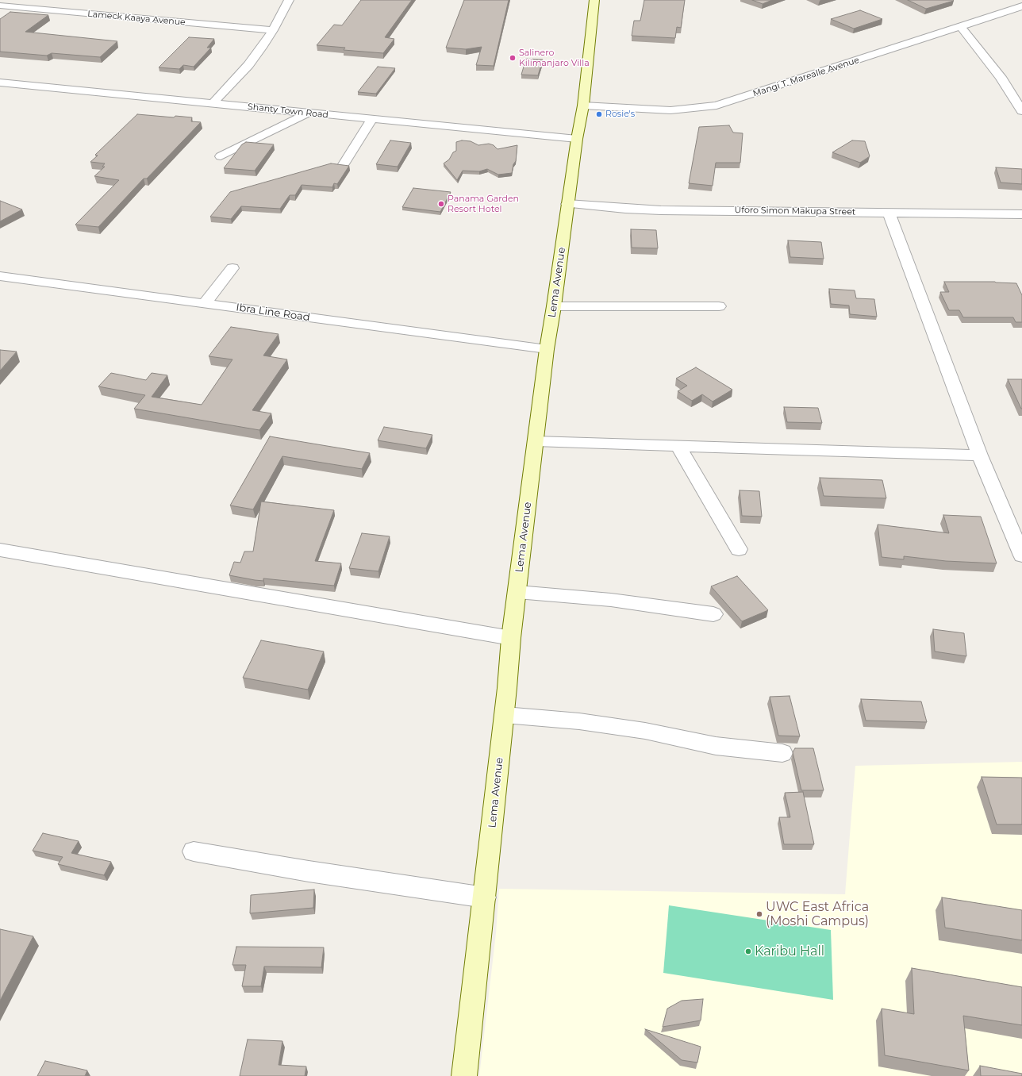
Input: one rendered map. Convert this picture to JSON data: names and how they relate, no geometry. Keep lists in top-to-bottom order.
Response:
{
  "streets": {
    "main road": ["Lema Avenue"],
    "street": [
      "Lameck Kaaya Avenue",
      "Mangi T. Marealle Avenue",
      "Shanty Town Road",
      "Uforo Simon Makupa Street",
      "Ibra Line Road"
    ]
  },
  "crossings": [
    ["Mangi T. Marealle Avenue", "Lema Avenue"],
    ["Shanty Town Road", "Lema Avenue"],
    ["Uforo Simon Makupa Street", "Lema Avenue"],
    ["Lema Avenue", "Ibra Line Road"]
  ],
  "places": [
    "Salinero Kilimanjaro Villa",
    "Rosie's",
    "Panama Garden Resort Hotel",
    "UWC East Africa (Moshi Campus)",
    "Karibu Hall"
  ]
}
